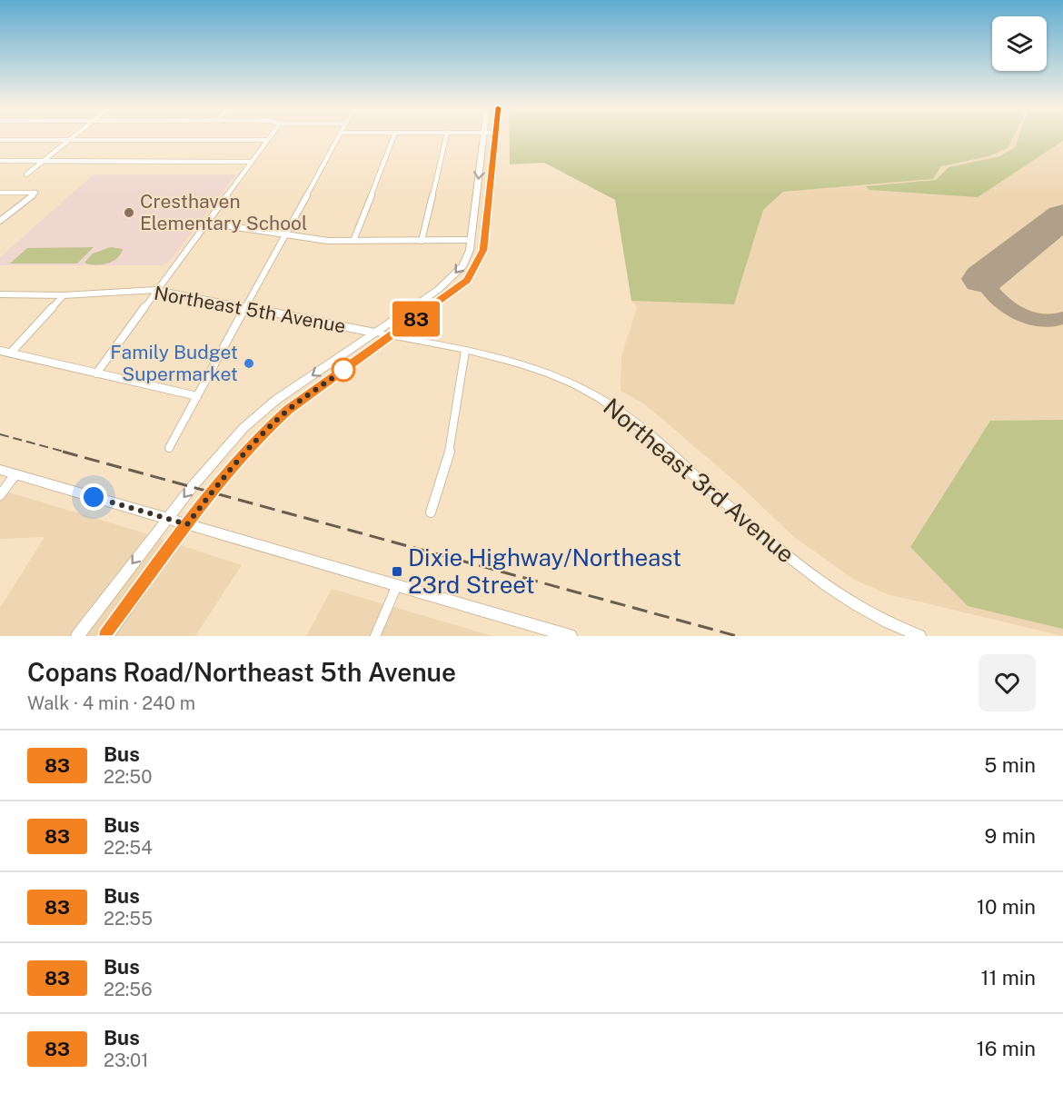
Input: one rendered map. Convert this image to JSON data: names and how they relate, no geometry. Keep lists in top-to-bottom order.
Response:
{
  "streets": {
    "street": ["Northeast 5th Avenue", "Northeast 3rd Avenue"]
  },
  "crossings": [
    ["Northeast 5th Avenue", "Northeast 3rd Avenue"]
  ],
  "places": {
    "other": ["Cresthaven Elementary School", "Family Budget Supermarket"],
    "transit": ["Dixie Highway/Northeast 23rd Street"]
  },
  "lines": ["bus line 83"],
  "page": {
    "on_map": "83",
    "heading": ["Copans Road/Northeast 5th Avenue", "Walk · 4 min · 240 m"],
    "list": [
      {
        "mark": "83",
        "name": "Bus",
        "note": "22:50",
        "value": "5 min"
      },
      {
        "mark": "83",
        "name": "Bus",
        "note": "22:54",
        "value": "9 min"
      },
      {
        "mark": "83",
        "name": "Bus",
        "note": "22:55",
        "value": "10 min"
      },
      {
        "mark": "83",
        "name": "Bus",
        "note": "22:56",
        "value": "11 min"
      },
      {
        "mark": "83",
        "name": "Bus",
        "note": "23:01",
        "value": "16 min"
      }
    ]
  }
}
